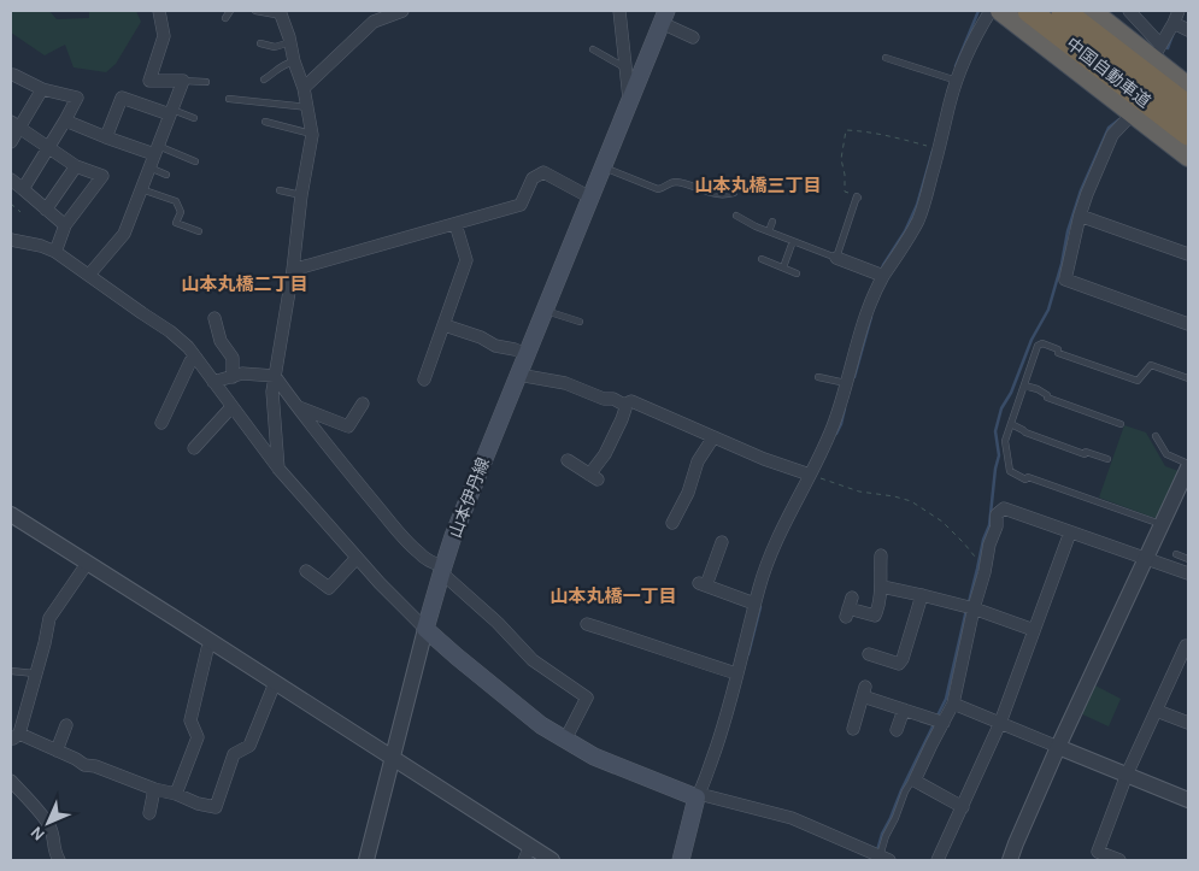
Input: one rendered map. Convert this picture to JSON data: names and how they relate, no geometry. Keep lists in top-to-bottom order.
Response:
{
  "streets": {
    "highway": ["中国自動車道"],
    "main road": ["山本伊丹線"]
  },
  "districts": ["山本丸橋三丁目", "山本丸橋二丁目", "山本丸橋一丁目"],
  "north": "bottom left"
}
